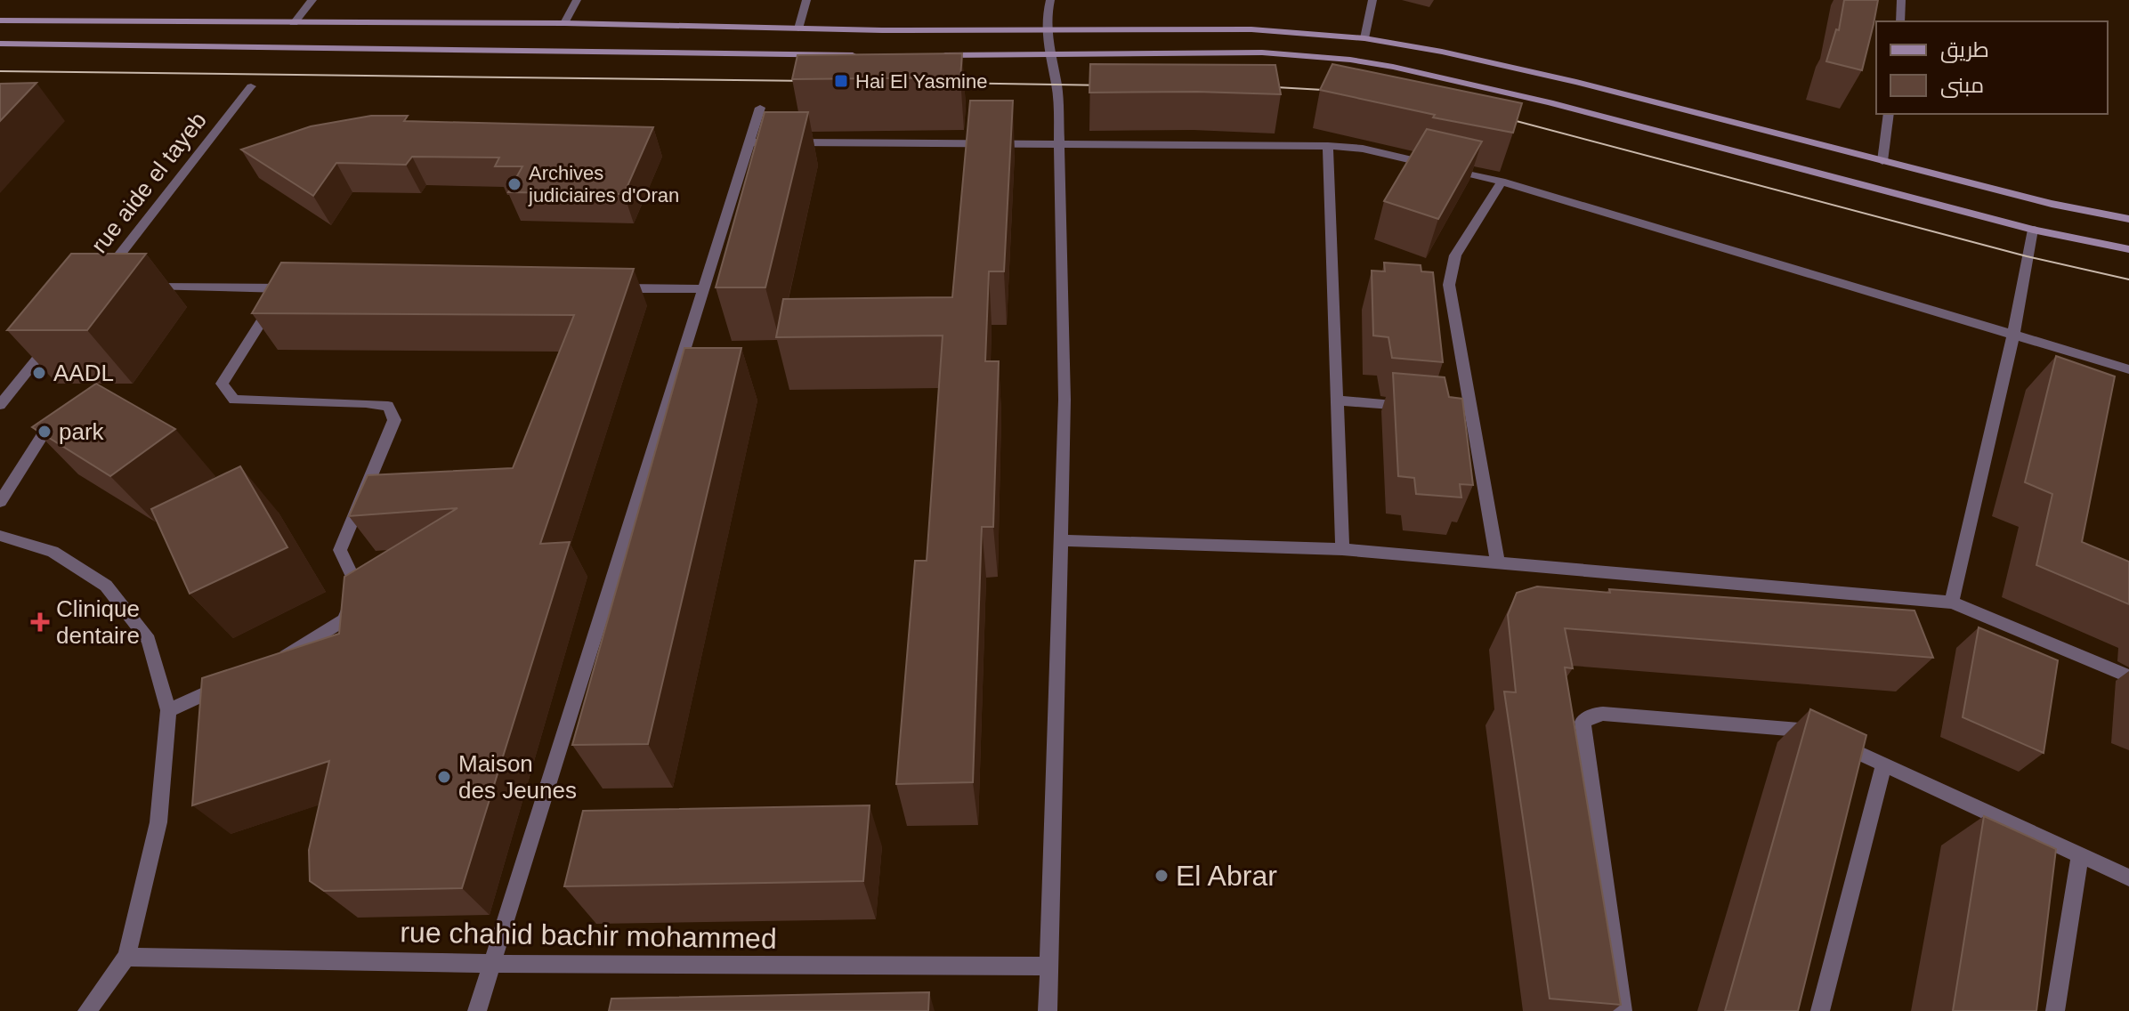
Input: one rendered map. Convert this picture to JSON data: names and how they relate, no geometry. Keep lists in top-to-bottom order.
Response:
{
  "streets": {
    "street": ["rue aide el tayeb", "rue chahid bachir mohammed"]
  },
  "places": {
    "transit": ["Hai El Yasmine"],
    "other": [
      "Archives judiciaires d'Oran",
      "AADL",
      "park",
      "Maison des Jeunes",
      "El Abrar"
    ],
    "health": ["Clinique dentaire"]
  },
  "legend": ["طريق", "مبنى"]
}
